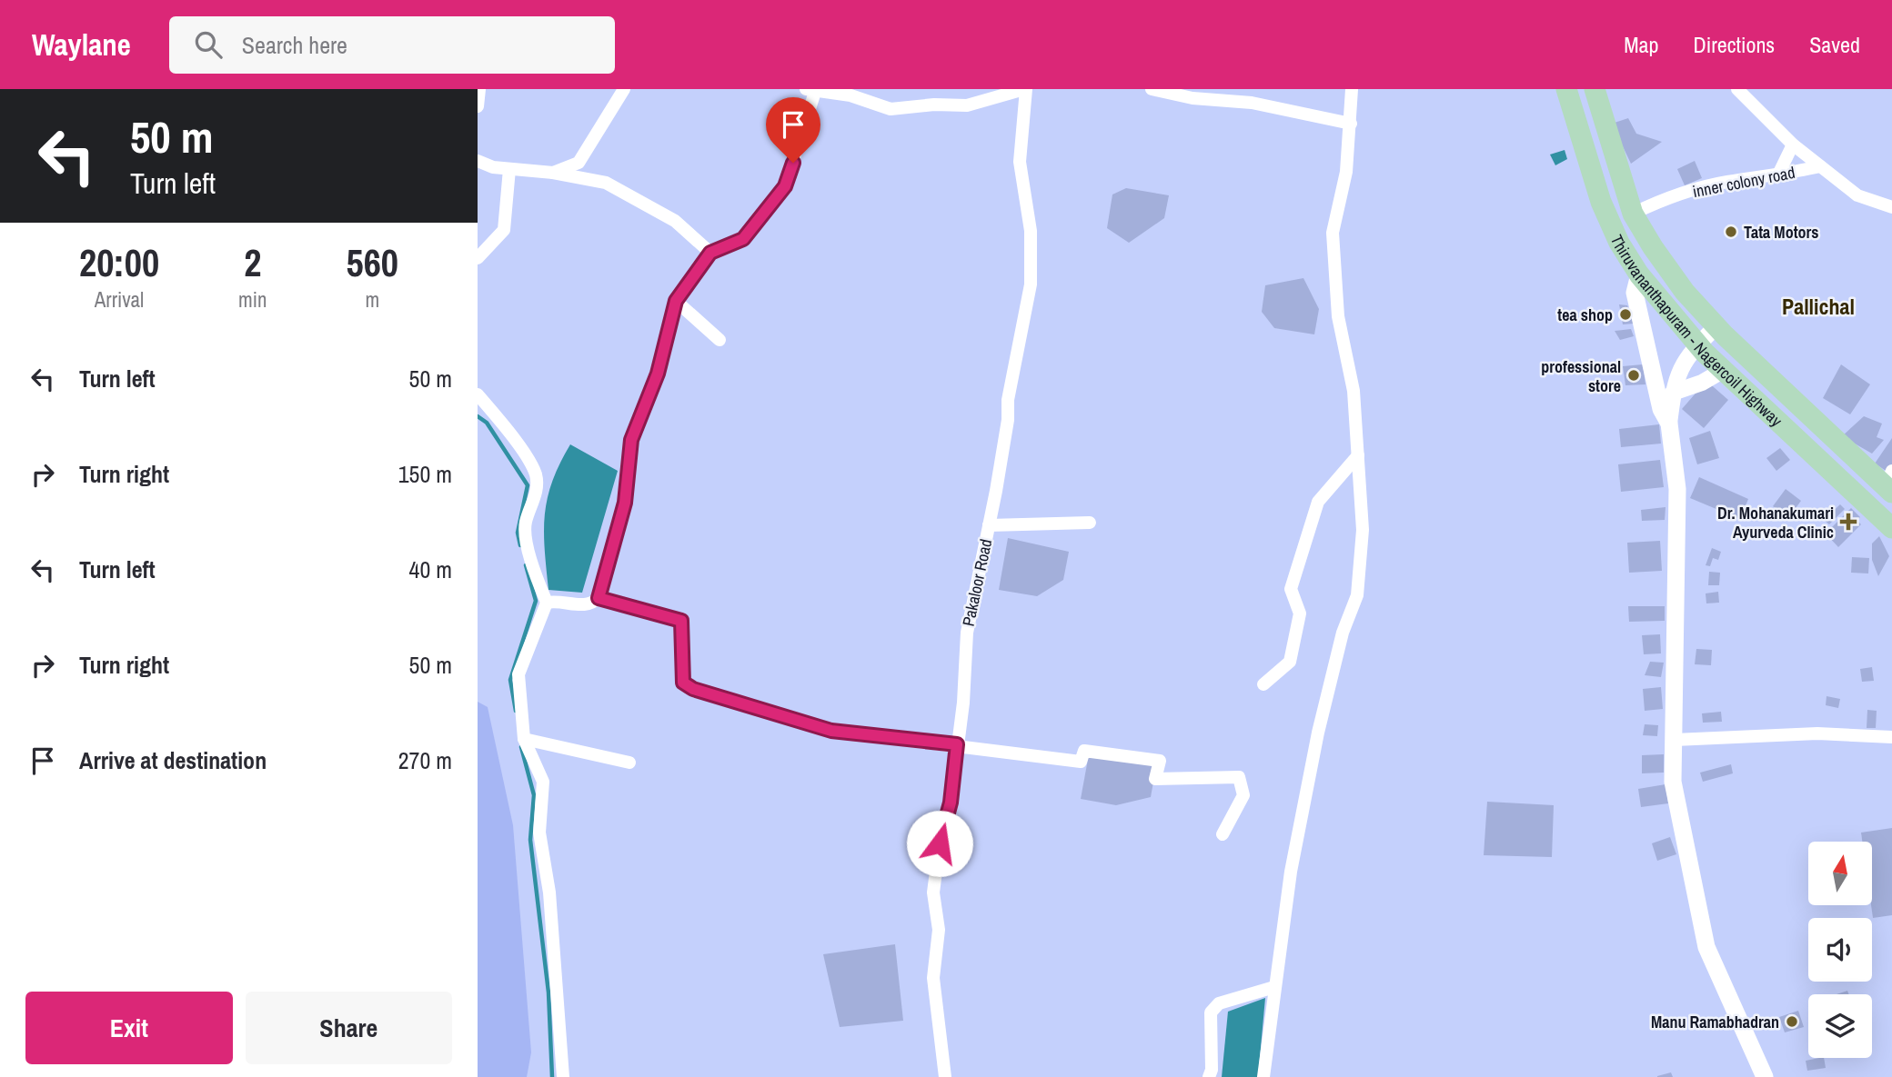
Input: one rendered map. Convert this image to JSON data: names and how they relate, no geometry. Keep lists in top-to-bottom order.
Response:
{
  "streets": {
    "main road": ["Thiruvananthapuram - Nagercoil Highway"],
    "street": ["inner colony road", "Pakaloor Road"]
  },
  "crossings": [
    ["inner colony road", "Thiruvananthapuram - Nagercoil Highway"]
  ],
  "districts": ["Pallichal"],
  "places": {
    "other": [
      "Tata Motors",
      "tea shop",
      "professional store",
      "Manu Ramabhadran"
    ],
    "health": ["Dr. Mohanakumari Ayurveda Clinic"]
  },
  "north": "top",
  "page": {
    "header": "Waylane",
    "search": "Search here",
    "nav": ["Map", "Directions", "Saved"],
    "turn": ["50 m", "Turn left"],
    "eta": [
      "20:00",
      "Arrival",
      "2",
      "min",
      "560",
      "m"
    ],
    "list": [
      {
        "name": "Turn left",
        "value": "50 m"
      },
      {
        "name": "Turn right",
        "value": "150 m"
      },
      {
        "name": "Turn left",
        "value": "40 m"
      },
      {
        "name": "Turn right",
        "value": "50 m"
      },
      {
        "name": "Arrive at destination",
        "value": "270 m"
      }
    ],
    "buttons": ["Exit", "Share"]
  }
}
